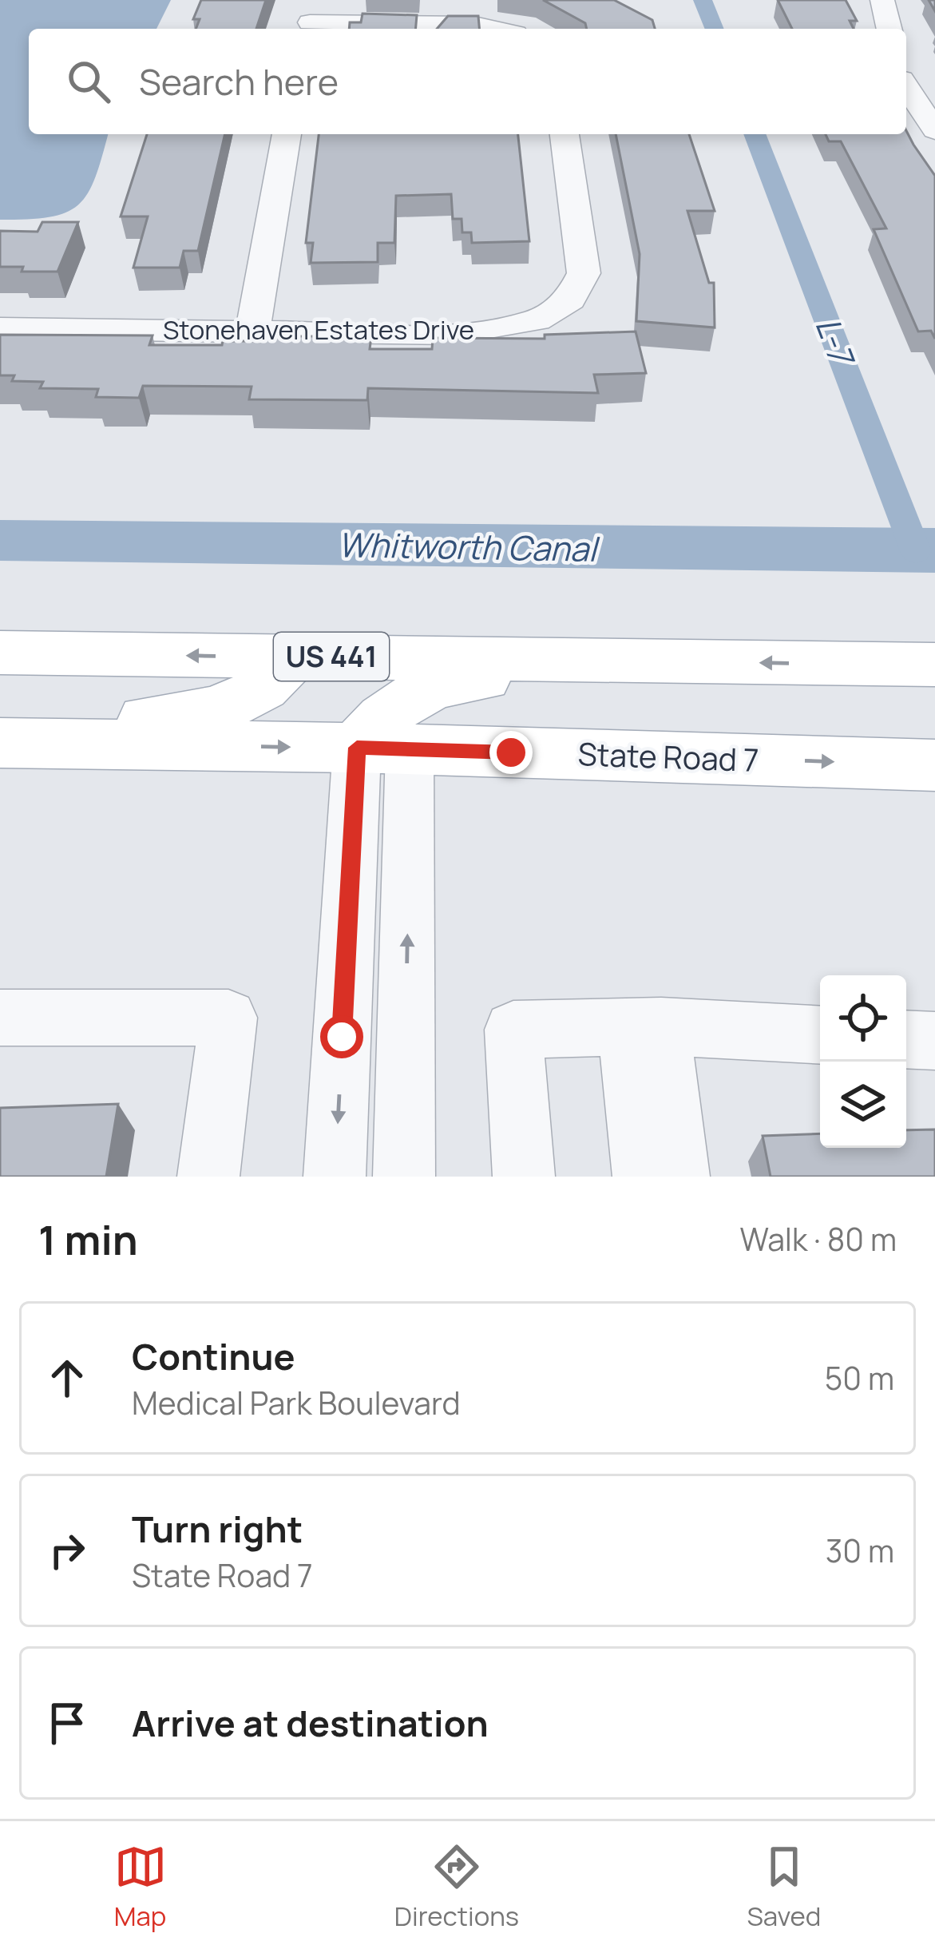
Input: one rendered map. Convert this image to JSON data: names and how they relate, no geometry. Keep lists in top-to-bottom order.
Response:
{
  "streets": {
    "main road": ["US 441", "State Road 7"],
    "street": ["Stonehaven Estates Drive"]
  },
  "water": ["L-7", "Whitworth Canal"],
  "page": {
    "search": "Search here",
    "heading": ["1 min", "Walk · 80 m"],
    "list": [
      ["Continue", "Medical Park Boulevard", "50 m"],
      ["Turn right", "State Road 7", "30 m"],
      "Arrive at destination"
    ],
    "nav": ["Map", "Directions", "Saved"]
  }
}
